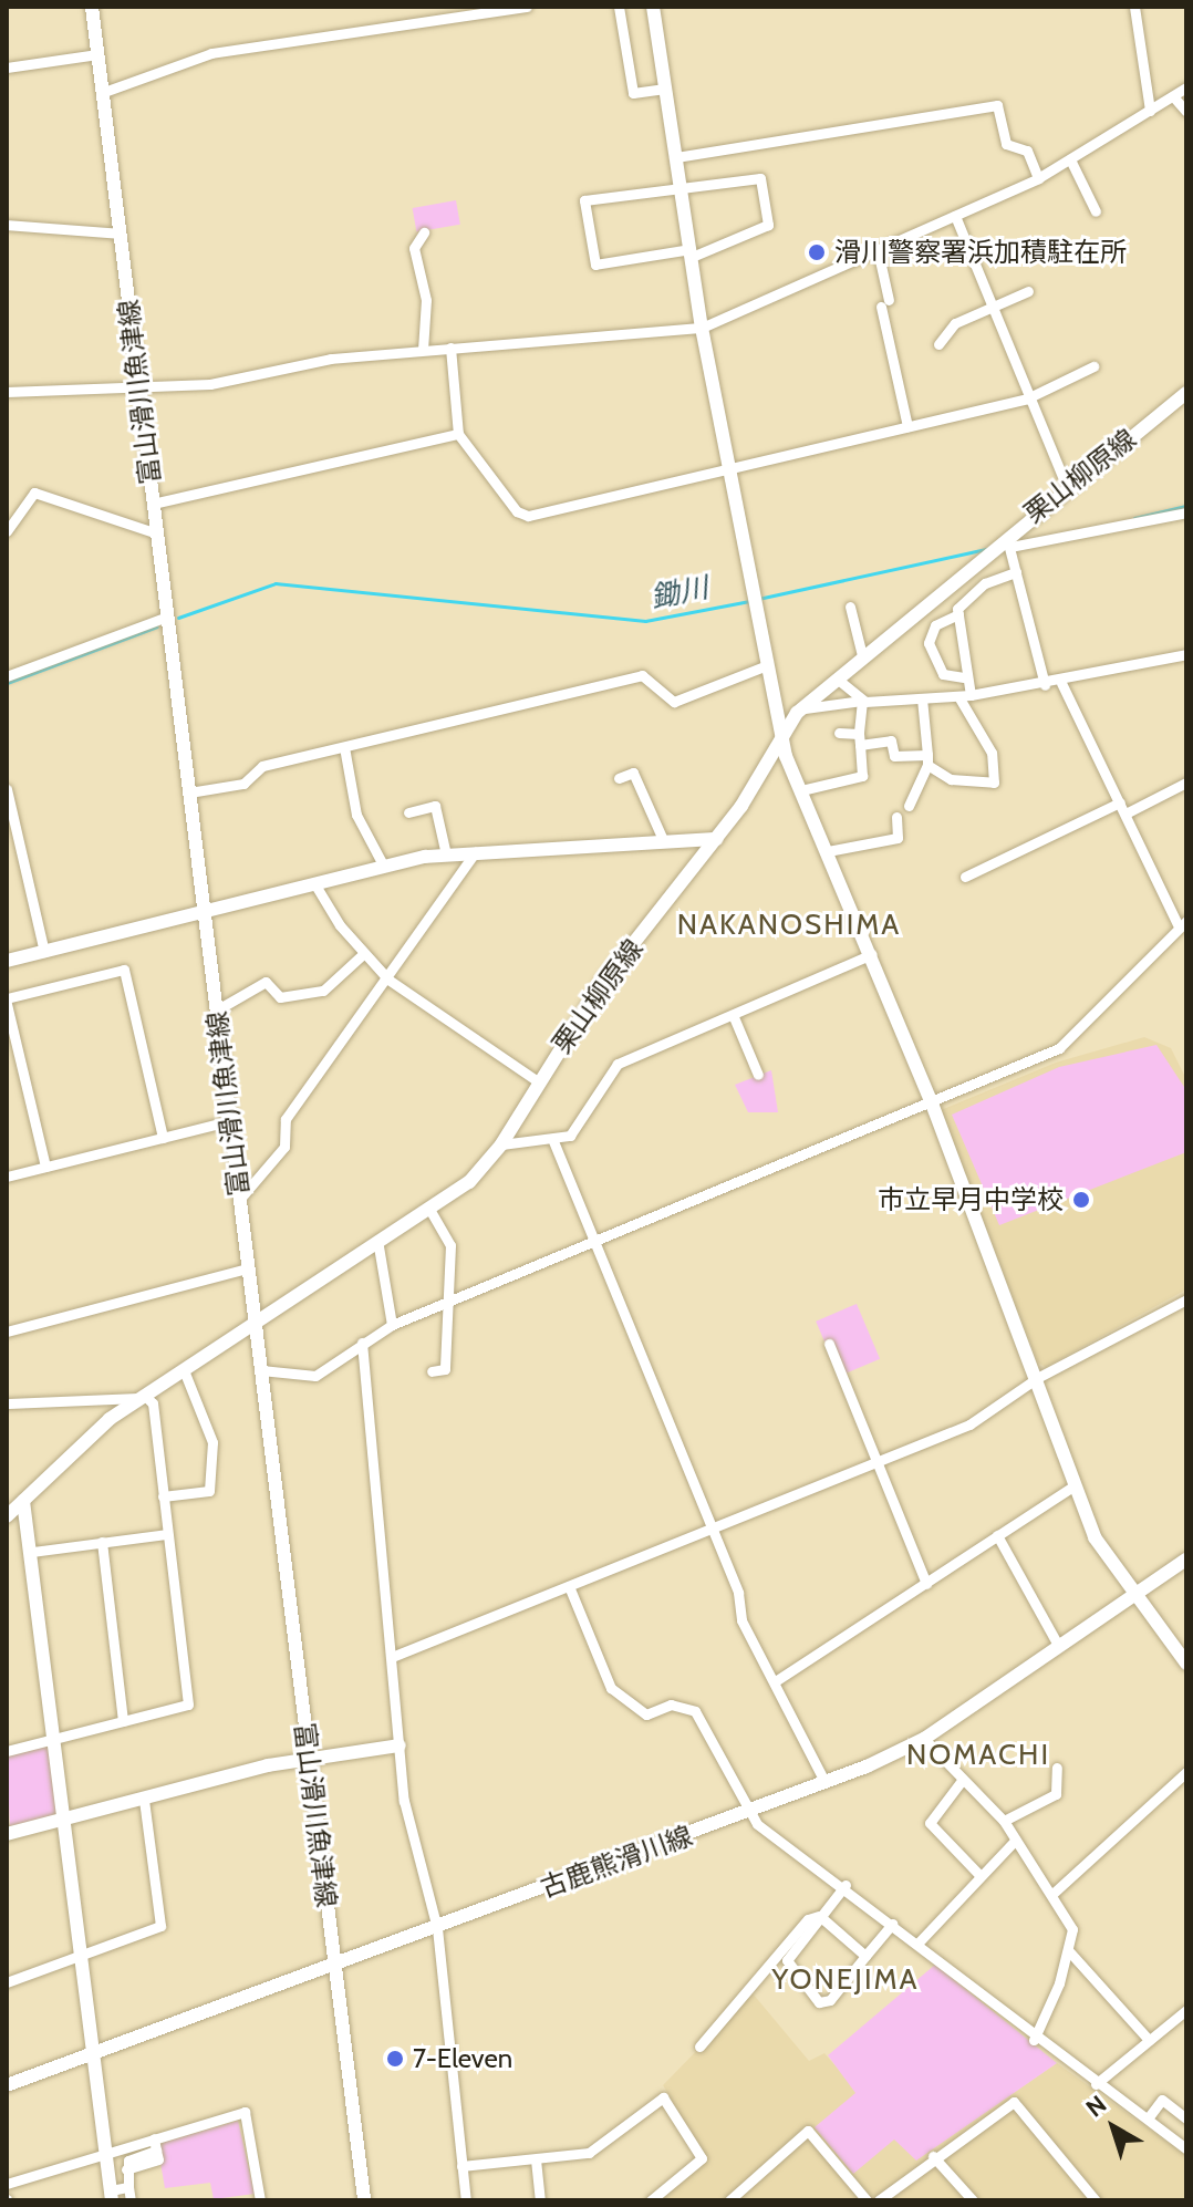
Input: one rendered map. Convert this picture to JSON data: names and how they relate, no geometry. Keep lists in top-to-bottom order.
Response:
{
  "streets": {
    "main road": ["富山滑川魚津線", "栗山柳原線", "古鹿熊滑川線"]
  },
  "crossings": [
    ["富山滑川魚津線", "栗山柳原線"],
    ["富山滑川魚津線", "古鹿熊滑川線"]
  ],
  "districts": ["NAKANOSHIMA", "NOMACHI", "YONEJIMA"],
  "water": ["鋤川"],
  "places": ["滑川警察署浜加積駐在所", "市立早月中学校", "7-Eleven"],
  "north": "top left"
}
